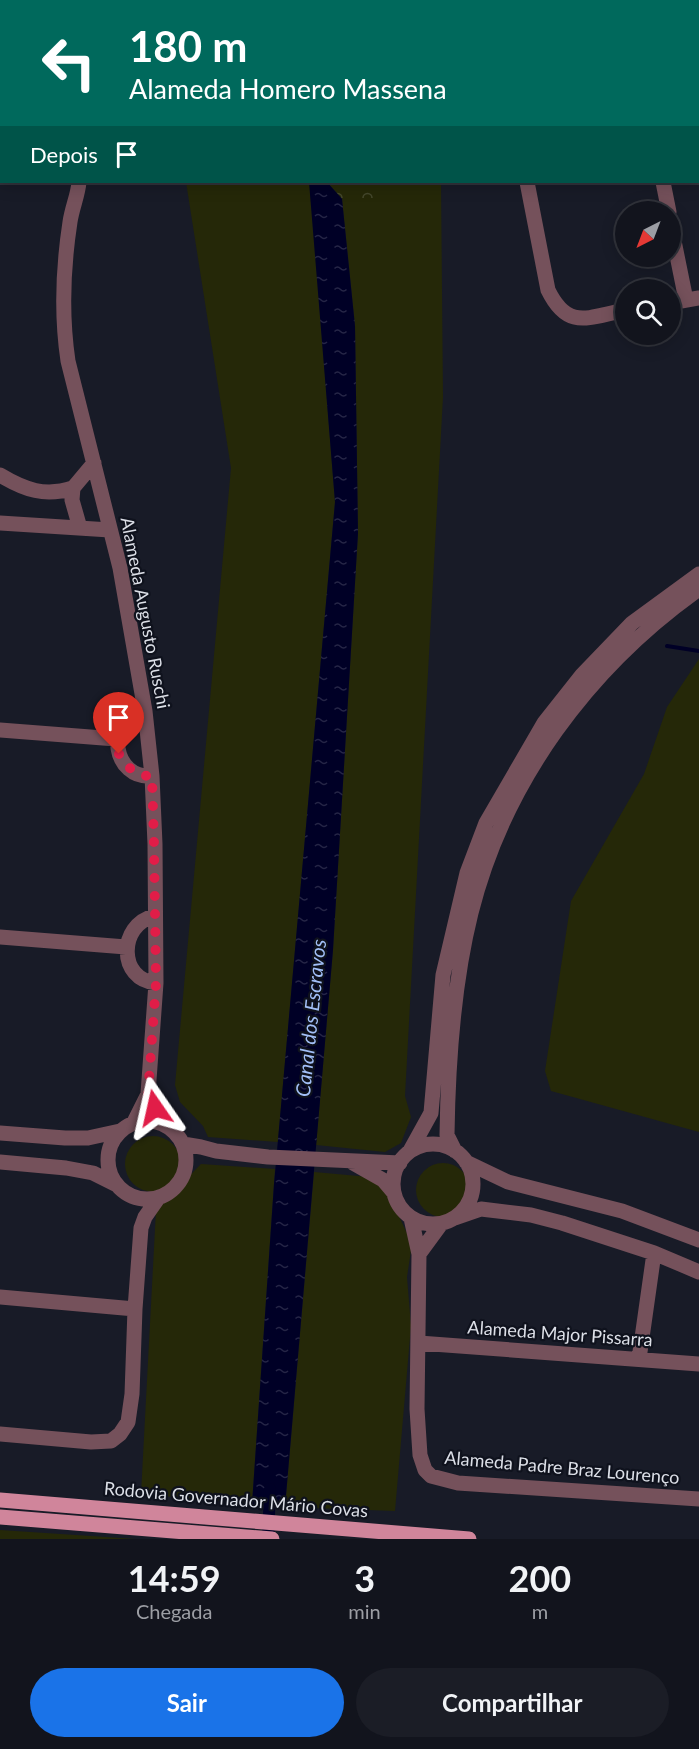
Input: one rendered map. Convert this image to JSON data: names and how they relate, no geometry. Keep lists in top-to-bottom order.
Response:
{
  "streets": {
    "main road": ["Rodovia Governador Mário Covas"],
    "street": ["Alameda Augusto Ruschi", "Alameda Major Pissarra", "Alameda Padre Braz Lourenço"]
  },
  "crossings": [
    ["Alameda Major Pissarra", "Alameda Padre Braz Lourenço"]
  ],
  "water": ["Canal dos Escravos"],
  "north": "bottom left",
  "page": {
    "turn": ["180 m", "Alameda Homero Massena"],
    "then": "Depois",
    "eta": [
      "14:59",
      "Chegada",
      "3",
      "min",
      "200",
      "m"
    ],
    "buttons": ["Sair", "Compartilhar"]
  }
}
